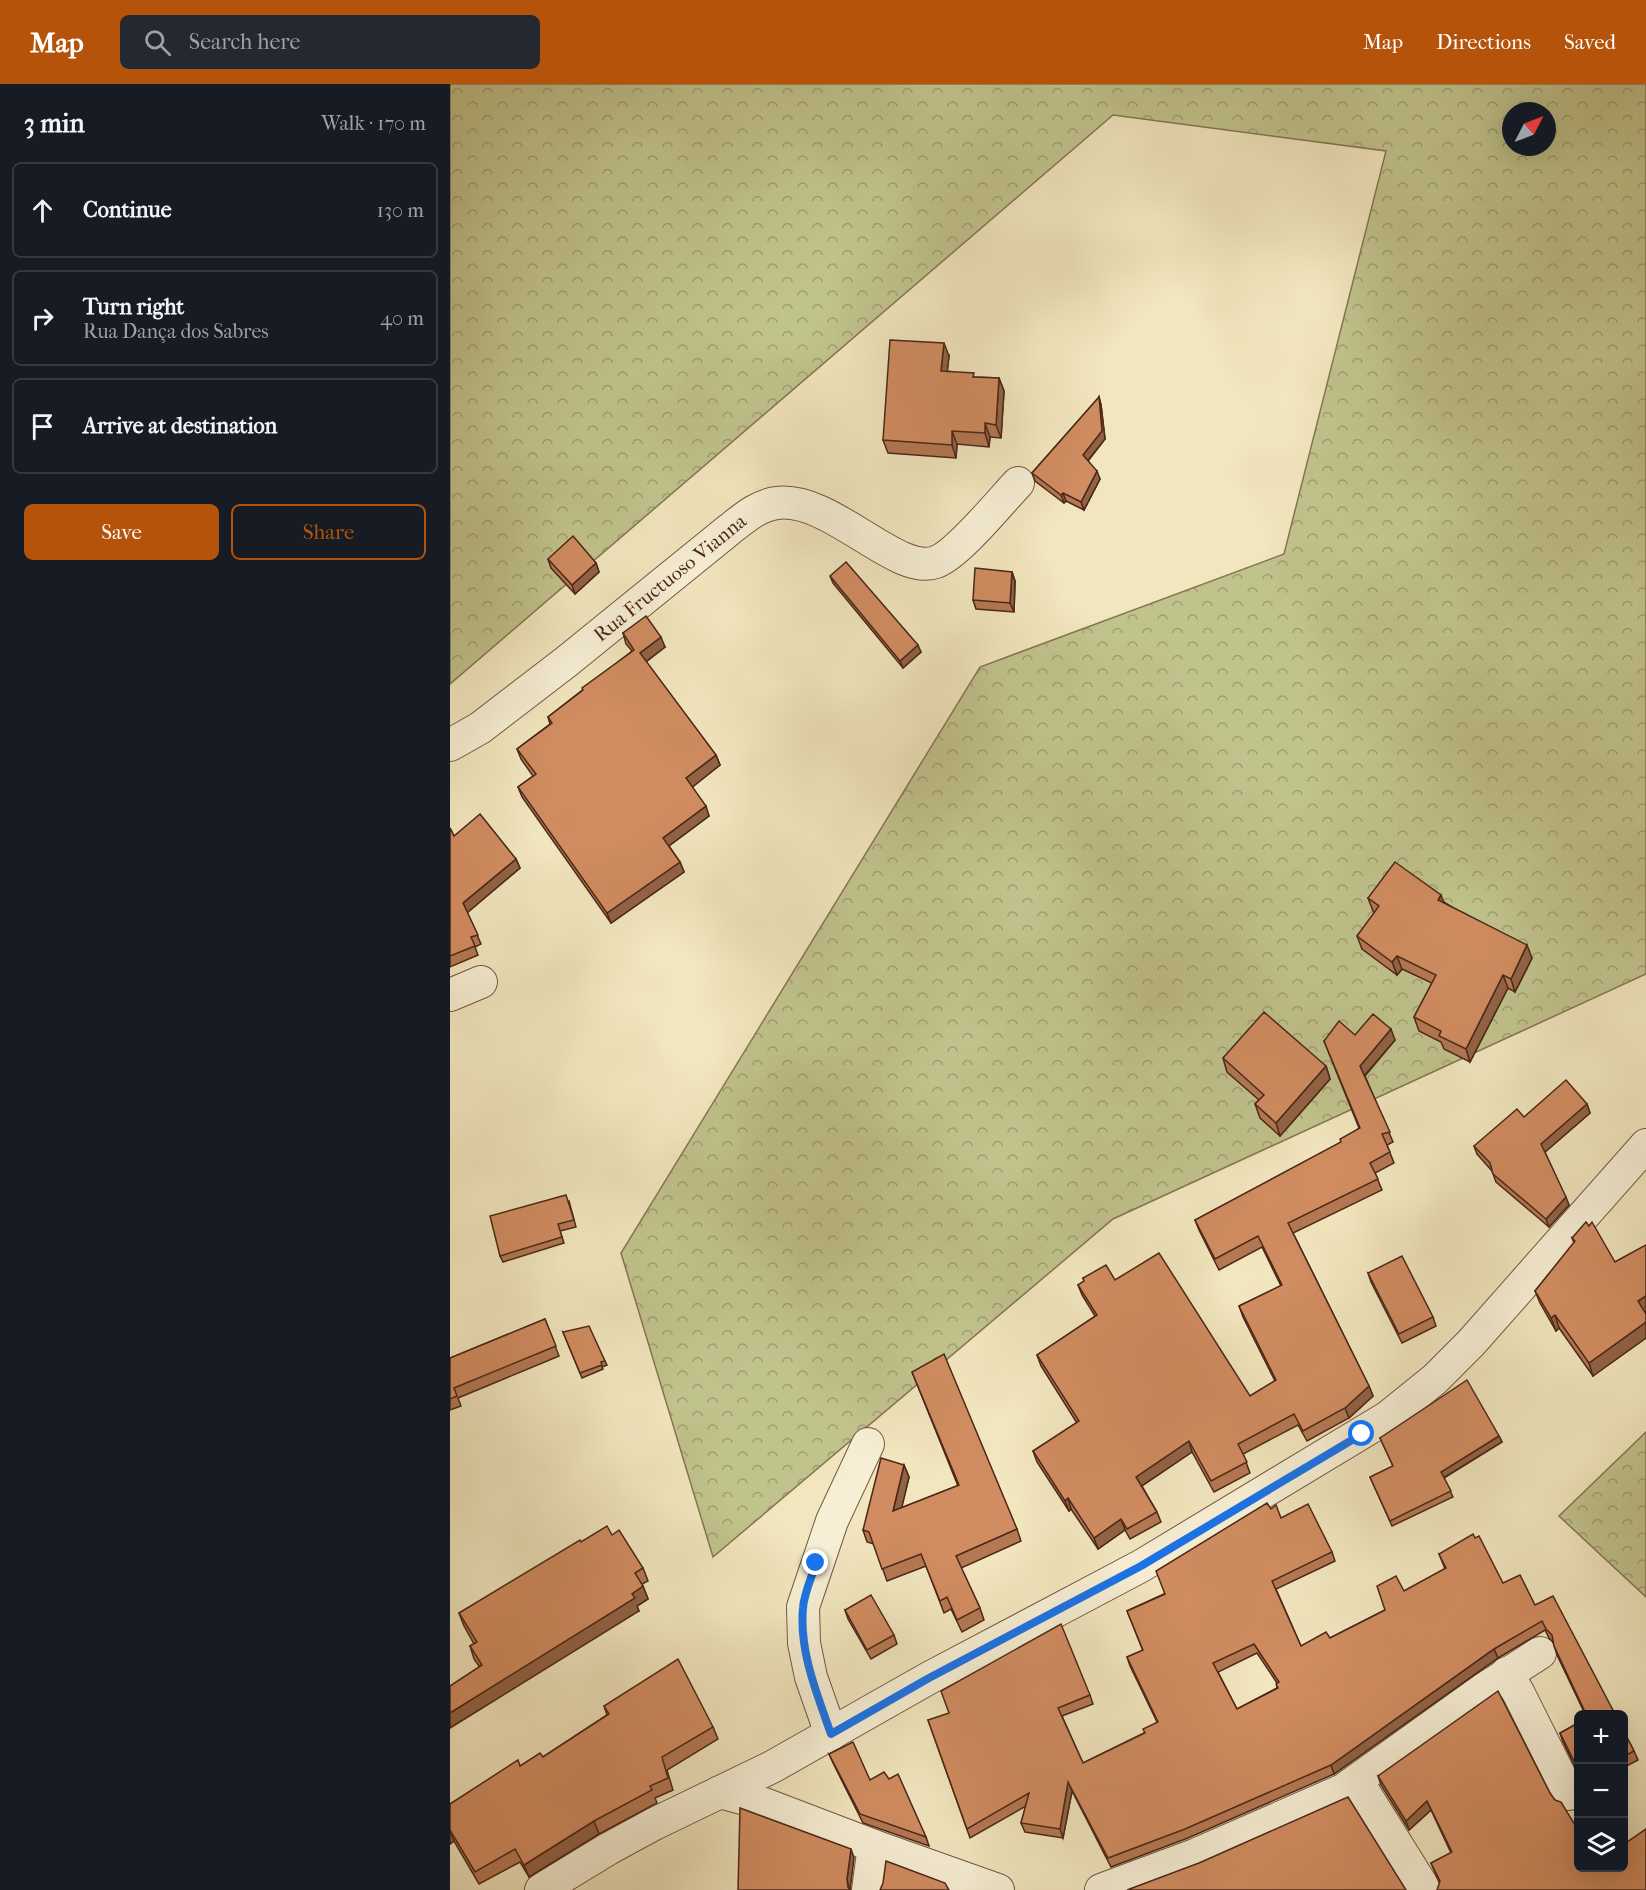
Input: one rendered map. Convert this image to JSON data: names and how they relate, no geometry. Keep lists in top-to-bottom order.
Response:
{
  "streets": {
    "street": ["Rua Fructuoso Vianna"]
  },
  "north": "top right",
  "page": {
    "header": "Map",
    "search": "Search here",
    "nav": ["Map", "Directions", "Saved"],
    "heading": ["3 min", "Walk · 170 m"],
    "list": [
      ["Continue", "130 m"],
      ["Turn right", "Rua Dança dos Sabres", "40 m"],
      "Arrive at destination"
    ],
    "buttons": ["Save", "Share"],
    "map_buttons": ["+", "−"]
  }
}
